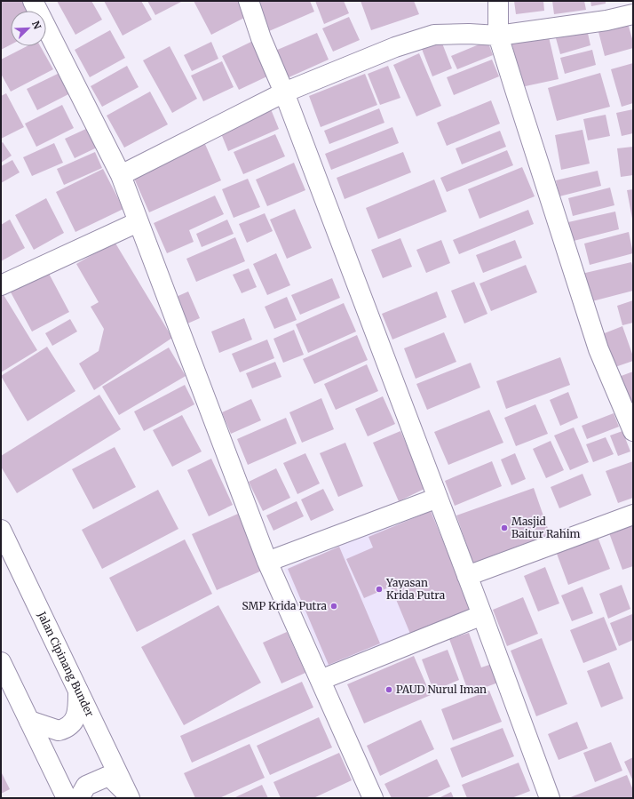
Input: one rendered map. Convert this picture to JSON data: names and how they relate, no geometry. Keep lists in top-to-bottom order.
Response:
{
  "streets": {
    "street": ["Jalan Cipinang Bunder"]
  },
  "places": [
    "Masjid Baitur Rahim",
    "Yayasan Krida Putra",
    "SMP Krida Putra",
    "PAUD Nurul Iman"
  ],
  "north": "top right"
}
